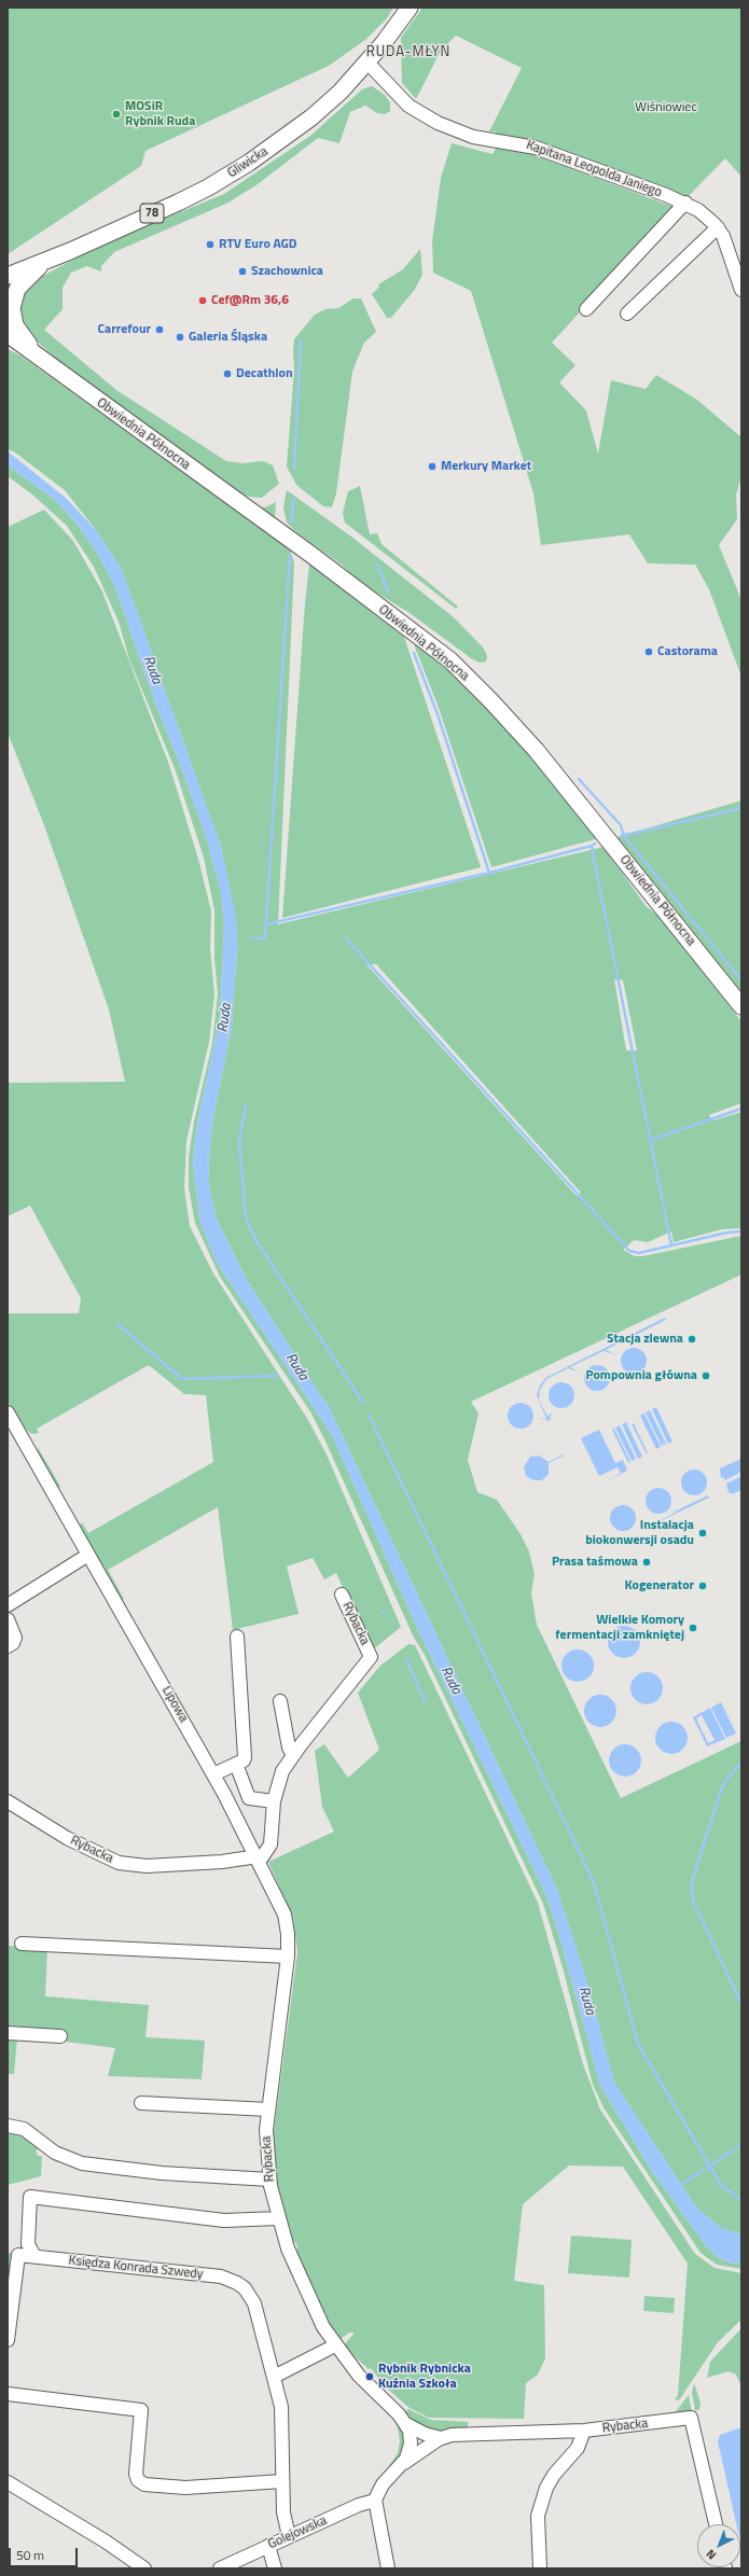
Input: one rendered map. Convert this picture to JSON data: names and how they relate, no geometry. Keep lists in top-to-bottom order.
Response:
{
  "streets": {
    "main road": ["Gliwicka", "78", "Obwiednia Północna"],
    "street": [
      "Kapitana Leopolda Janiego",
      "Rybacka",
      "Lipowa",
      "Księdza Konrada Szwedy",
      "Golejowska"
    ]
  },
  "crossings": [
    ["Gliwicka", "Kapitana Leopolda Janiego"],
    ["Rybacka", "Lipowa"],
    ["Księdza Konrada Szwedy", "Golejowska"]
  ],
  "districts": ["RUDA-MŁYN"],
  "water": ["Ruda"],
  "parks": ["Wiśniowiec"],
  "places": [
    "MOSiR Rybnik Ruda",
    "RTV Euro AGD",
    "Szachownica",
    "Cef@Rm 36,6",
    "Carrefour",
    "Galeria Śląska",
    "Decathlon",
    "Merkury Market",
    "Castorama",
    "Stacja zlewna",
    "Pompownia główna",
    "Instalacja biokonwersji osadu",
    "Prasa taśmowa",
    "Kogenerator",
    "Wielkie Komory fermentacji zamkniętej",
    "Rybnik Rybnicka Kuźnia Szkoła"
  ],
  "scale_bar": "50 m",
  "north": "bottom left"
}
